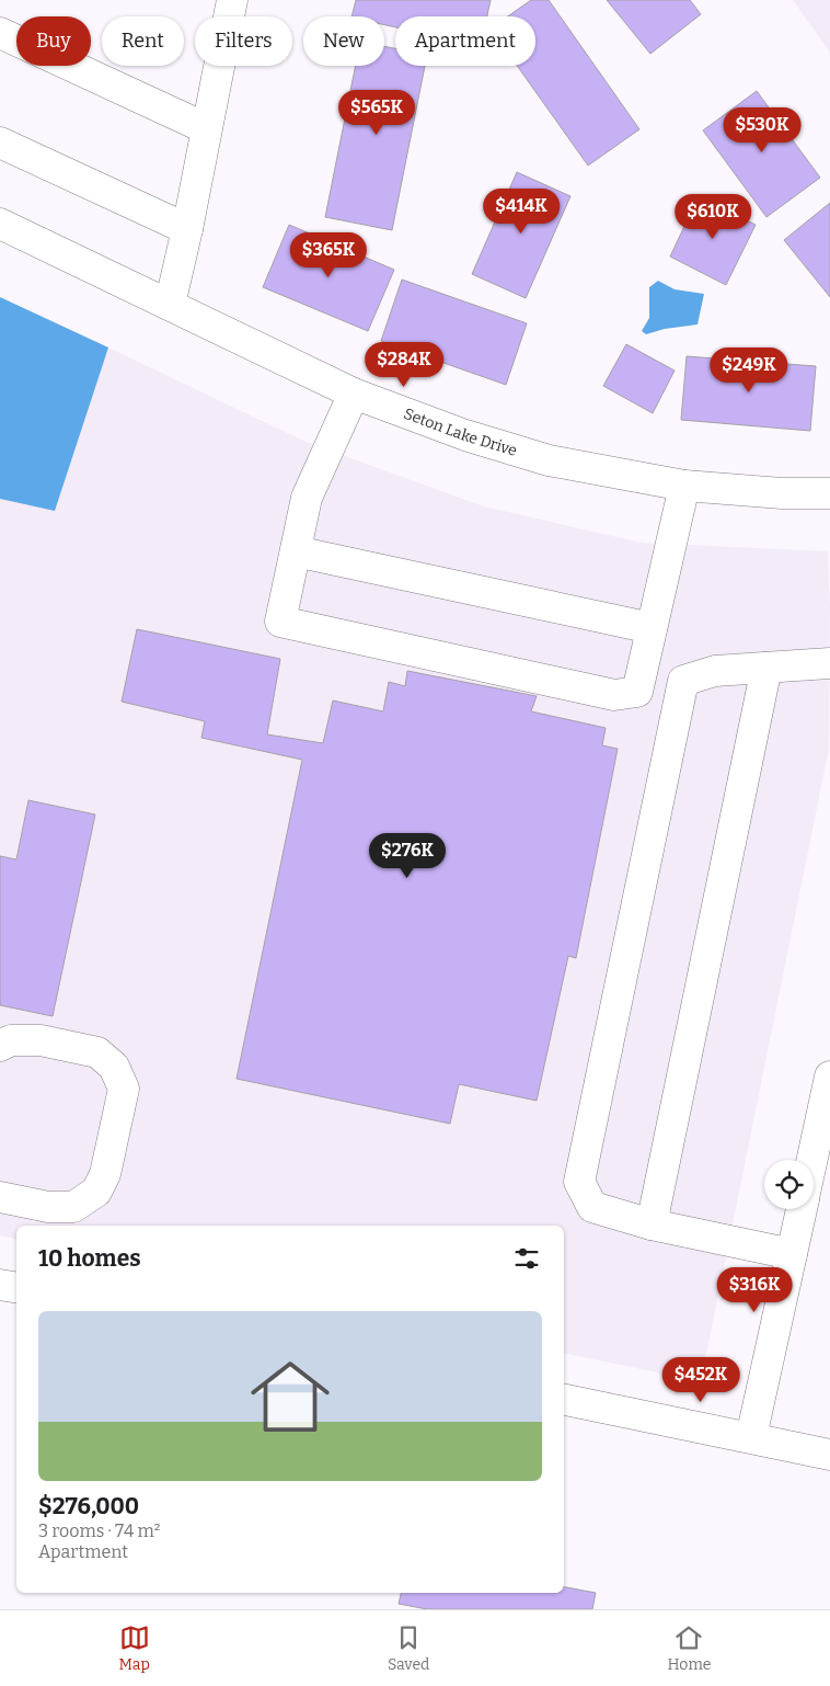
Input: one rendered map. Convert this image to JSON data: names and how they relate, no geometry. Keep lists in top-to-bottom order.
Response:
{
  "streets": {
    "street": ["Seton Lake Drive"]
  },
  "page": {
    "chip": [
      "Buy",
      "Rent",
      "Filters",
      "New",
      "Apartment"
    ],
    "price": [
      "$565K",
      "$530K",
      "$414K",
      "$610K",
      "$365K",
      "$284K",
      "$249K",
      "$276K",
      "$316K",
      "$452K"
    ],
    "heading": "10 homes",
    "list": [
      {
        "name": "$276,000",
        "note": "3 rooms · 74 m² · Apartment"
      }
    ],
    "tabs": ["Map", "Saved", "Home"]
  }
}
